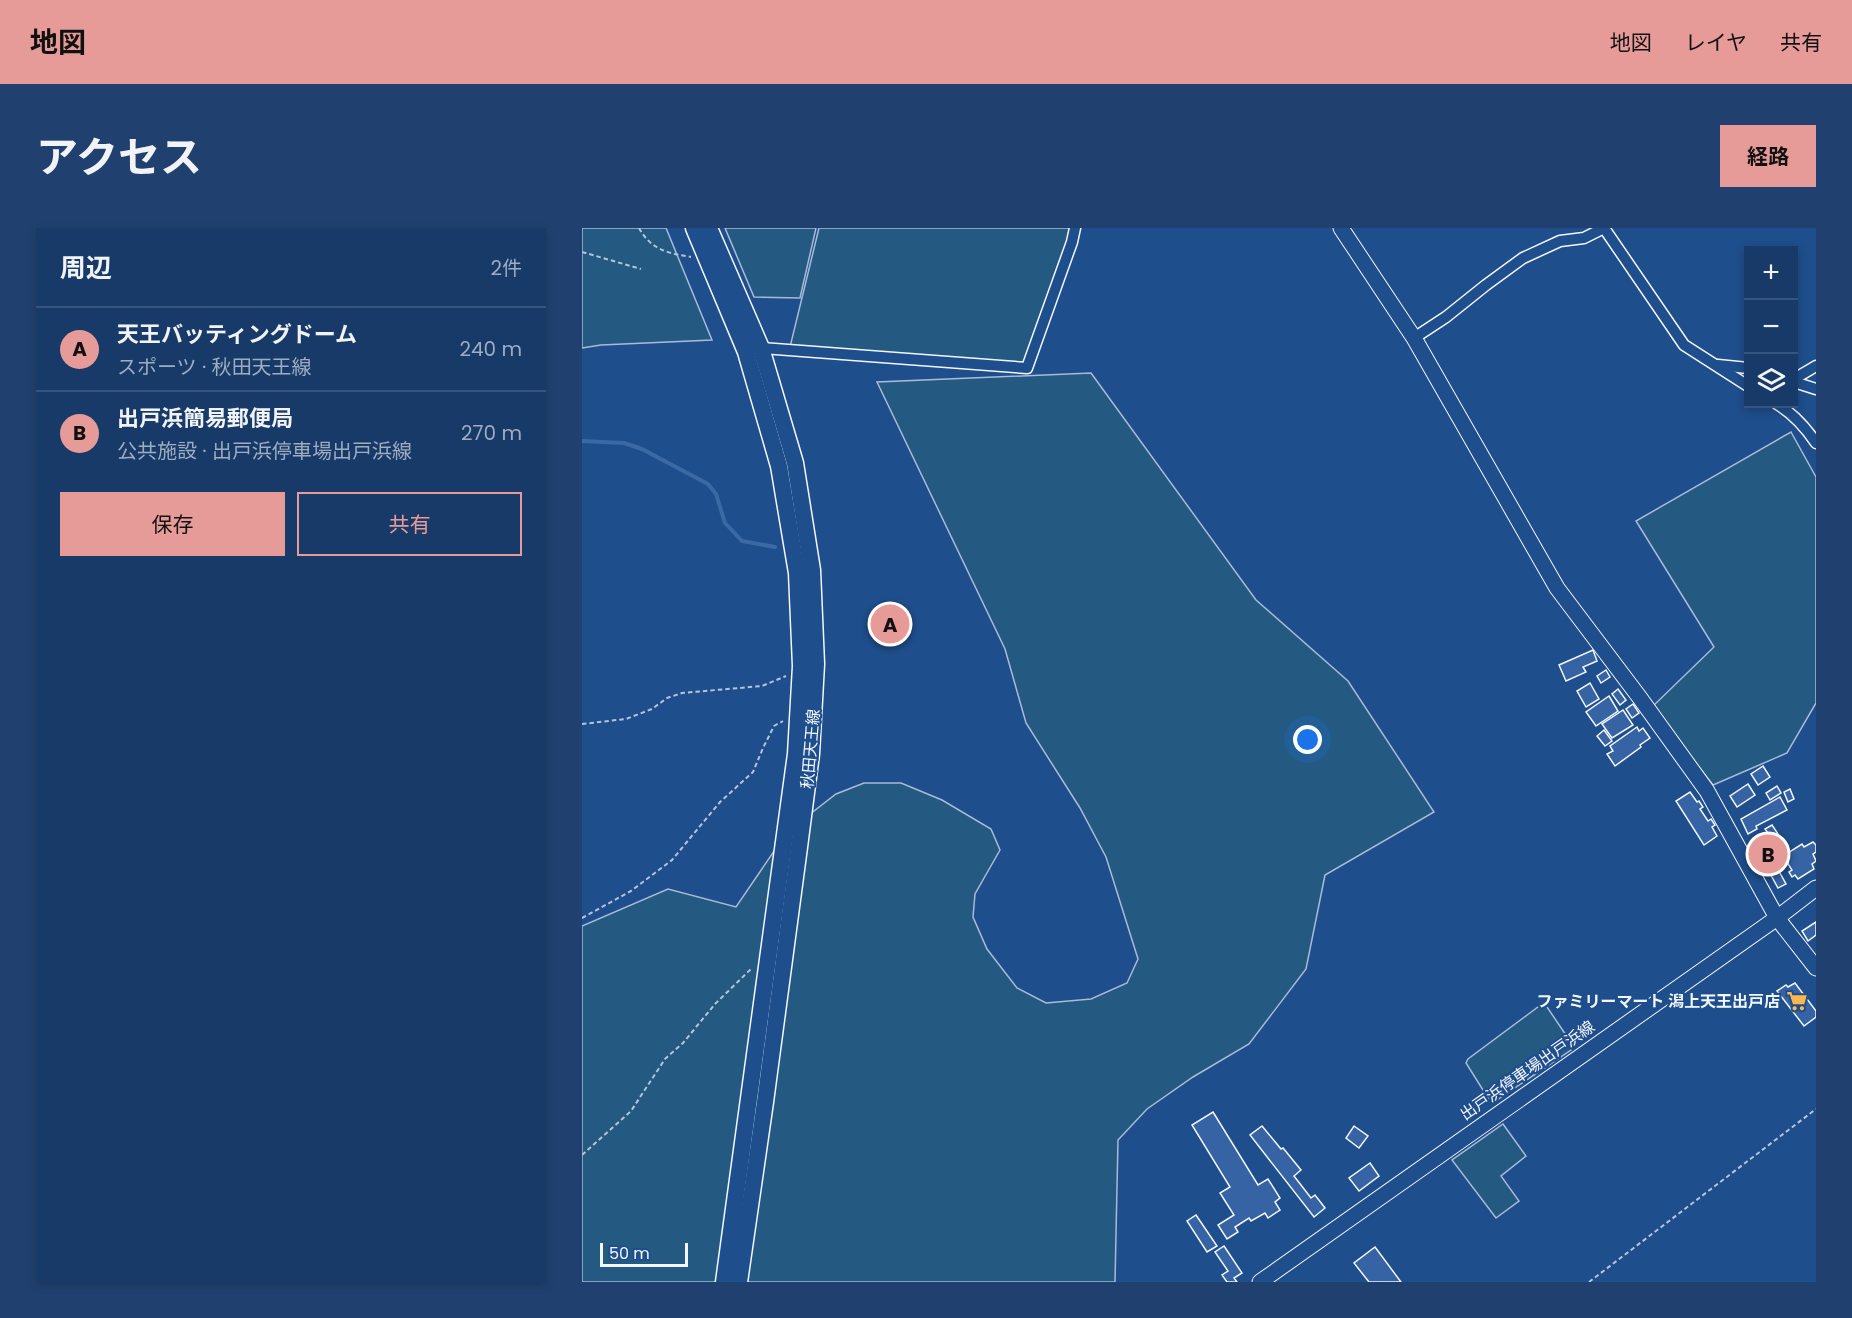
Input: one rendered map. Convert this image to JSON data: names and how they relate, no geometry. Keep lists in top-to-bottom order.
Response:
{
  "streets": {
    "main road": ["秋田天王線"],
    "street": ["出戸浜停車場出戸浜線"]
  },
  "places": {
    "supermarket": ["ファミリーマート 潟上天王出戸店"]
  },
  "scale_bar": "50 m",
  "page": {
    "header": "地図",
    "nav": ["地図", "レイヤ", "共有"],
    "title": "アクセス",
    "buttons": [
      "経路",
      ["保存", "共有"]
    ],
    "heading": ["周辺", "2件"],
    "map_buttons": ["+", "−"],
    "list": [
      {
        "mark": "A",
        "name": "天王バッティングドーム",
        "note": "スポーツ · 秋田天王線",
        "value": "240 m"
      },
      {
        "mark": "B",
        "name": "出戸浜簡易郵便局",
        "note": "公共施設 · 出戸浜停車場出戸浜線",
        "value": "270 m"
      }
    ],
    "pins": ["A", "B"],
    "scale": "50 m"
  }
}
